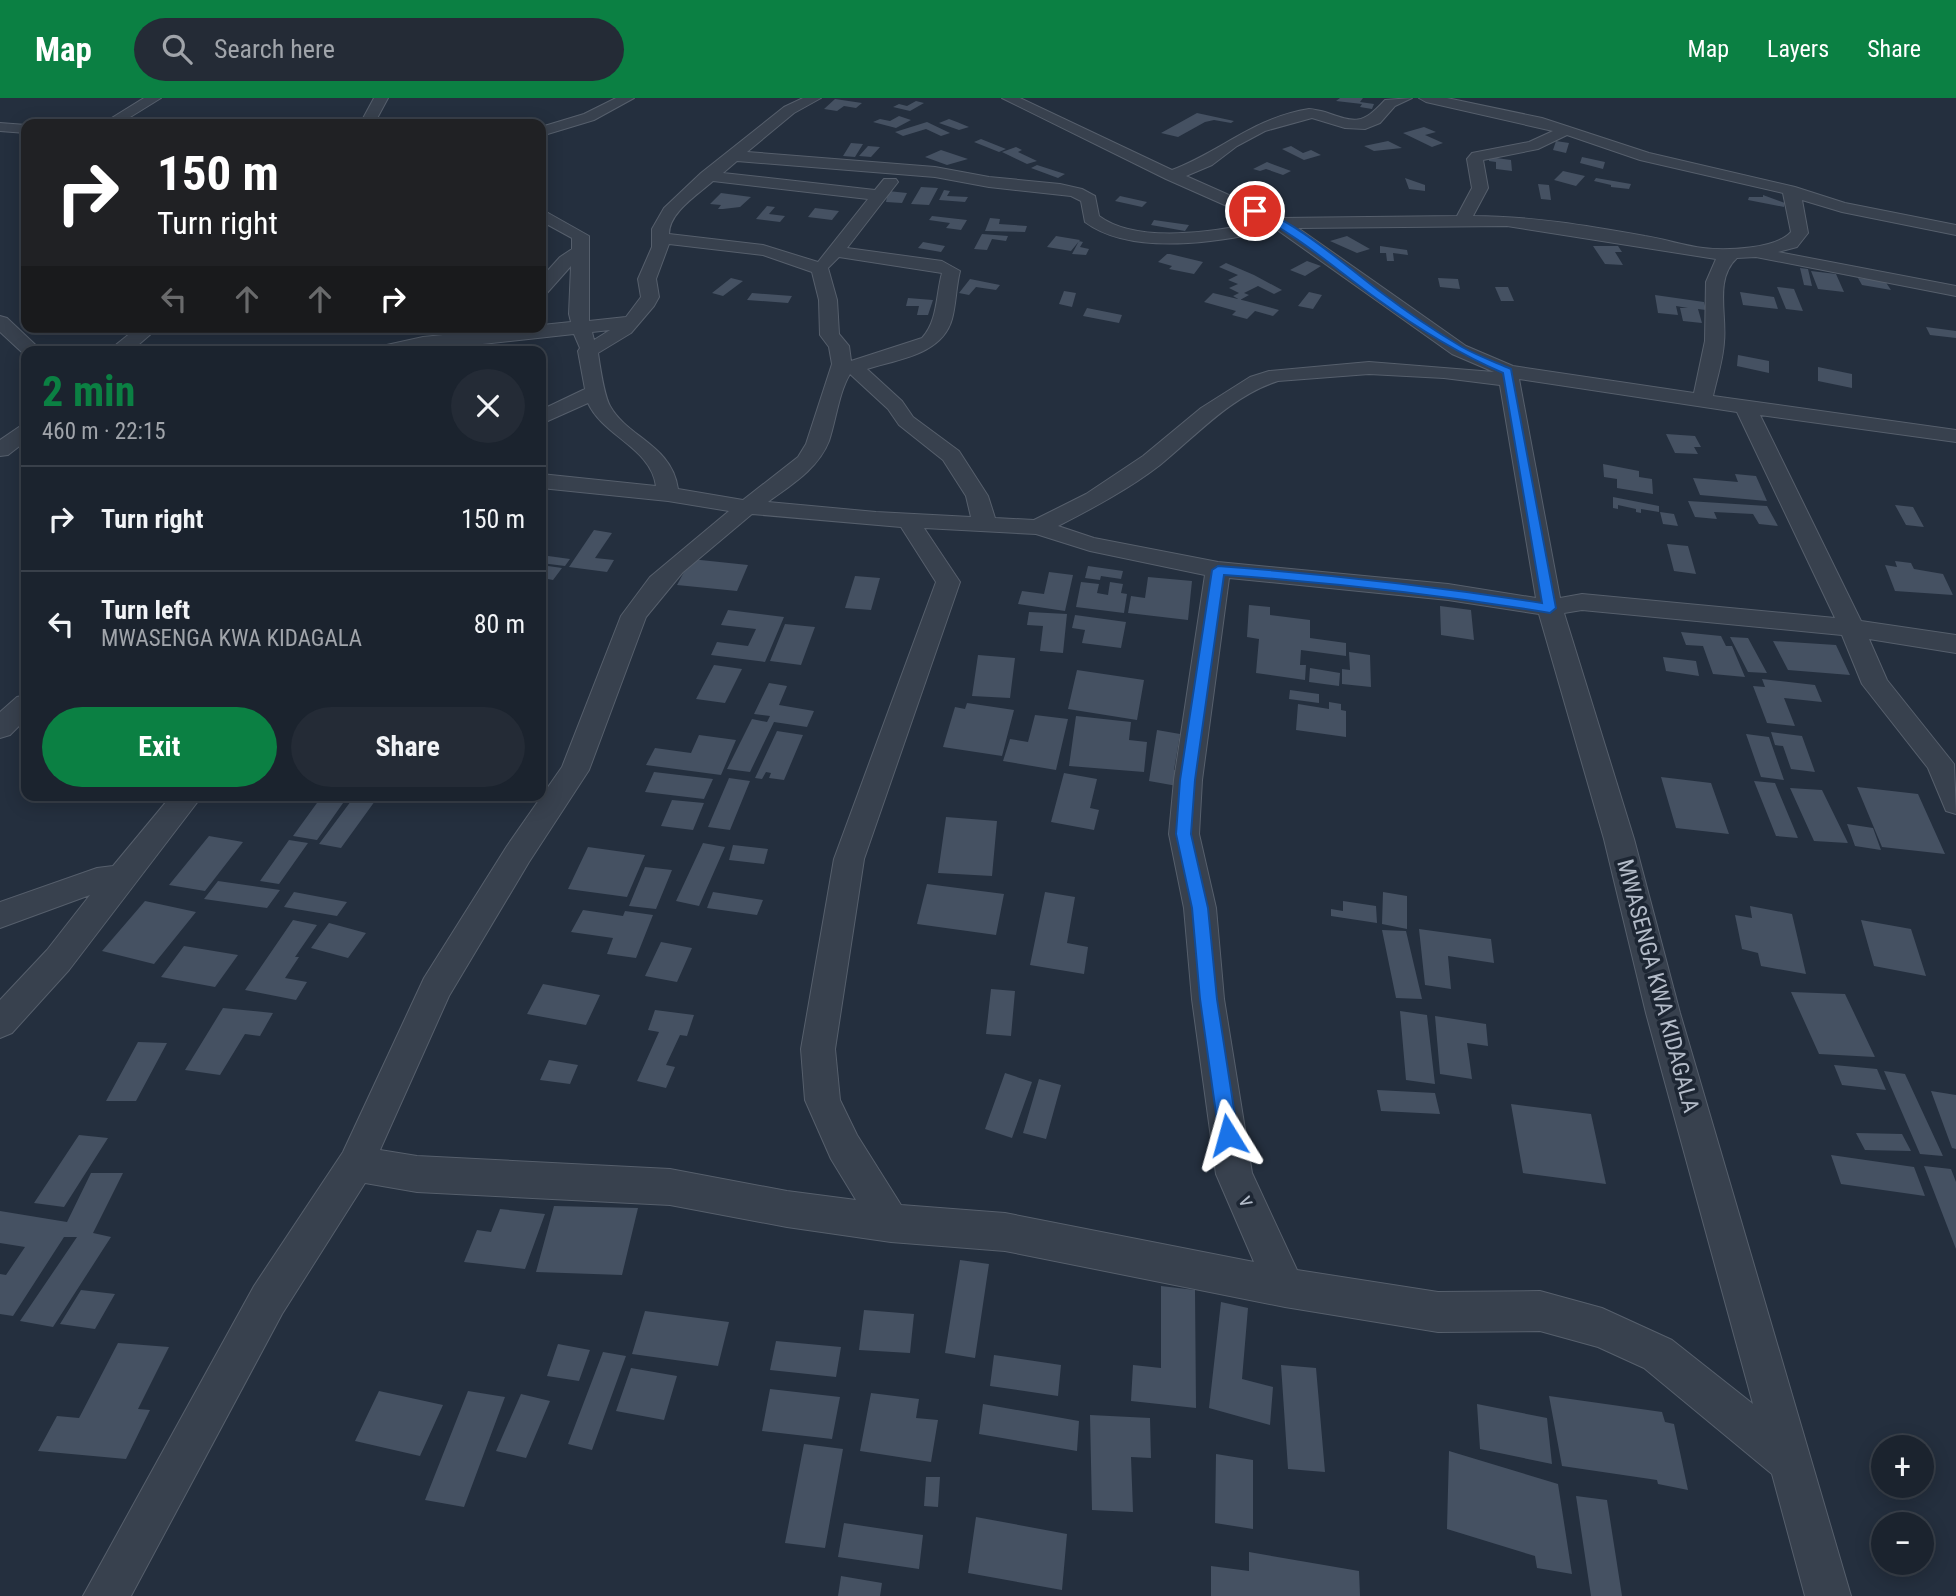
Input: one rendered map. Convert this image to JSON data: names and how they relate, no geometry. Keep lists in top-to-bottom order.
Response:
{
  "streets": {
    "street": ["MWASENGA KWA KIDAGALA", "v"]
  },
  "page": {
    "header": "Map",
    "search": "Search here",
    "nav": ["Map", "Layers", "Share"],
    "turn": ["150 m", "Turn right"],
    "heading": ["2 min", "460 m · 22:15"],
    "list": [
      {
        "name": "Turn right",
        "value": "150 m"
      },
      {
        "name": "Turn left",
        "note": "MWASENGA KWA KIDAGALA",
        "value": "80 m"
      }
    ],
    "buttons": ["Exit", "Share"],
    "map_buttons": ["+", "−"]
  }
}
